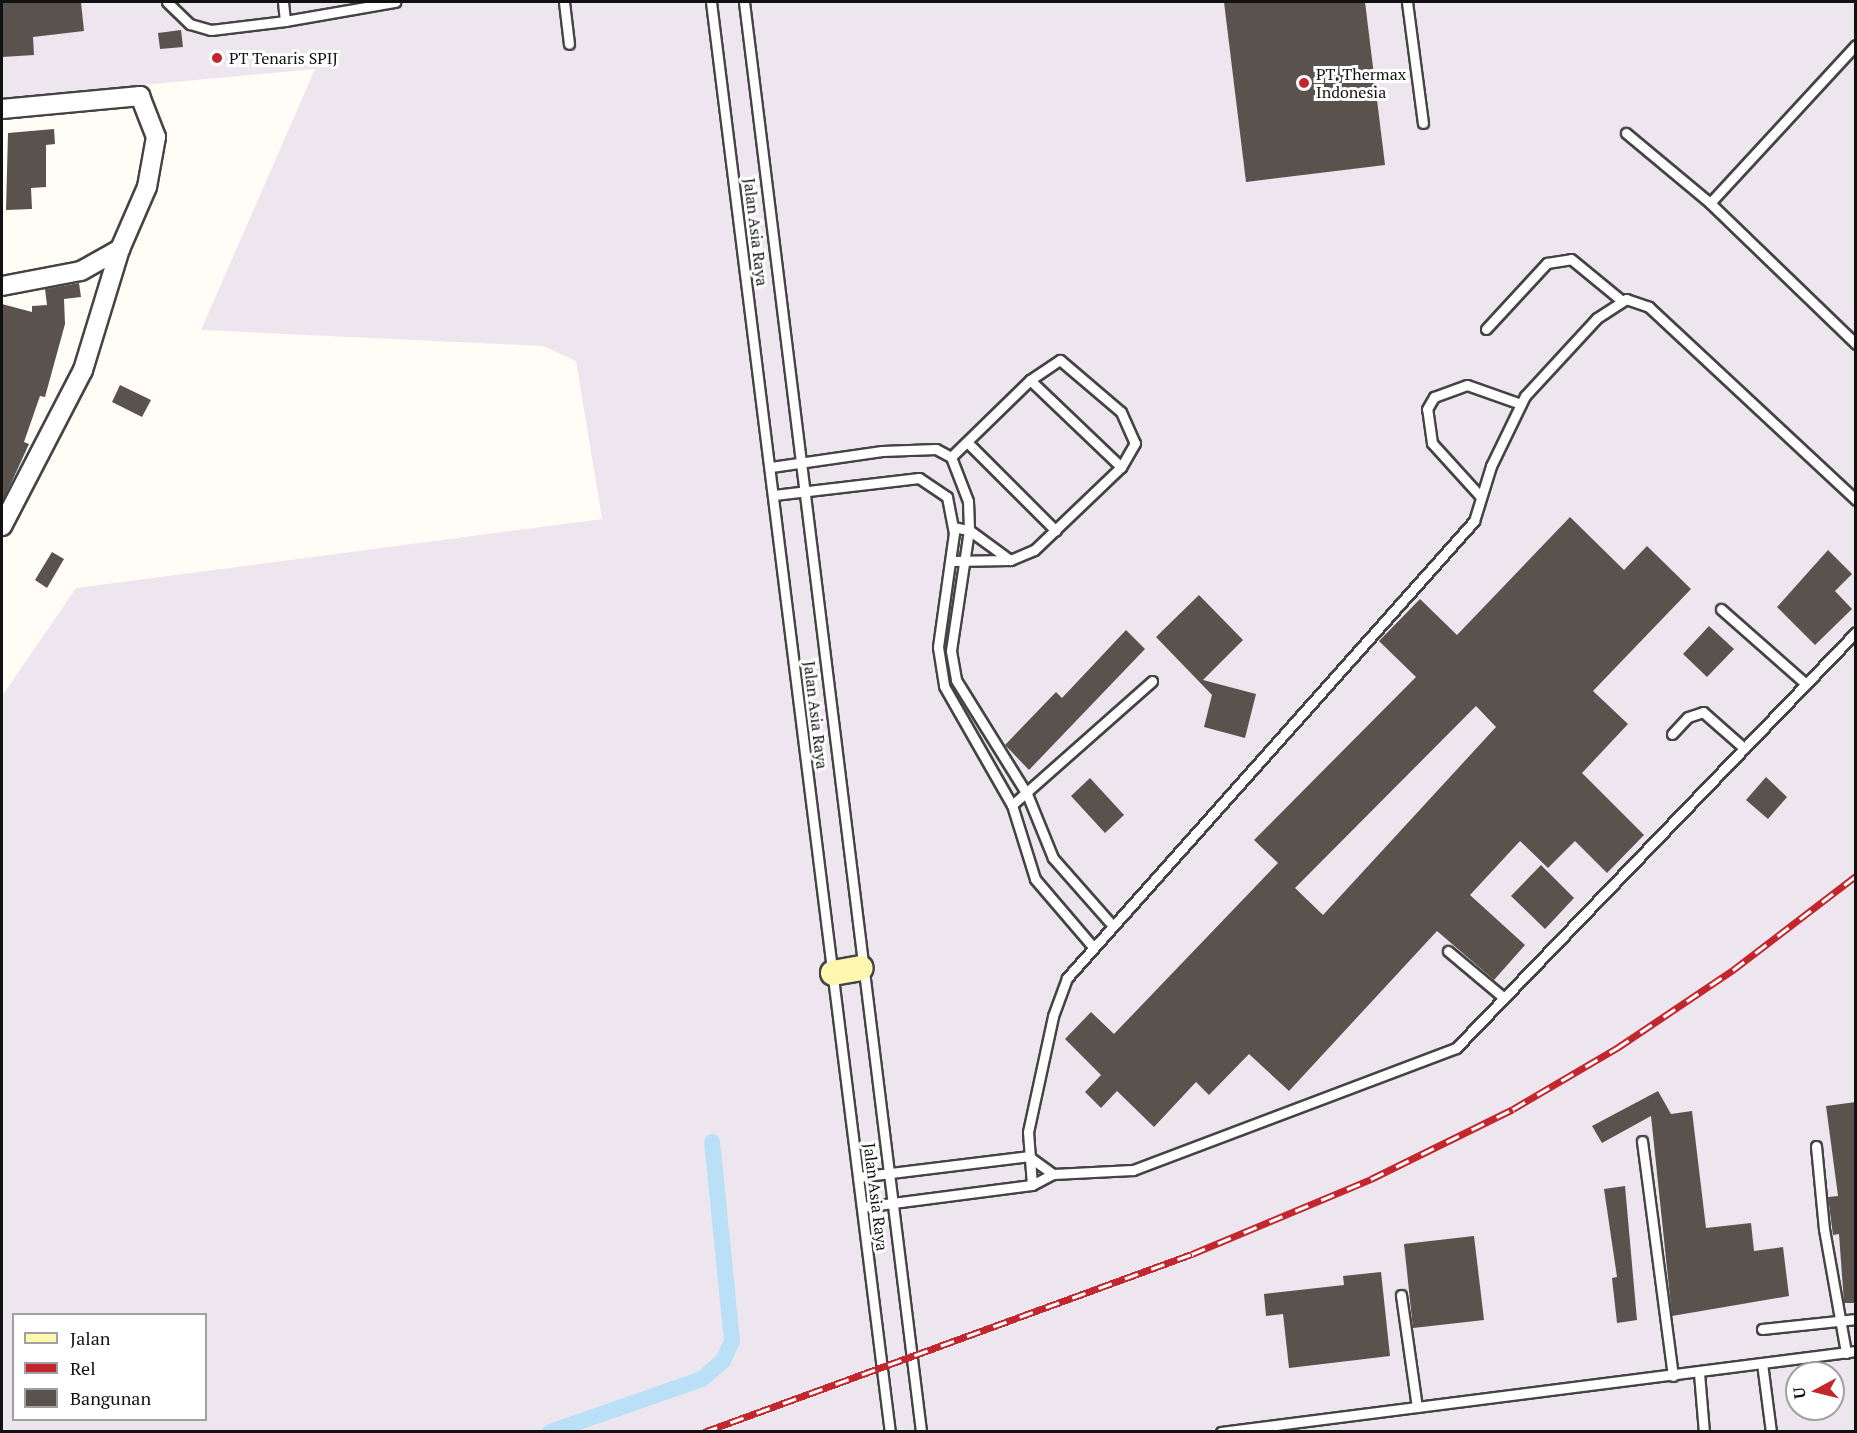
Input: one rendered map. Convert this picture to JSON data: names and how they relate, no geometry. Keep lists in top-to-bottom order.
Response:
{
  "streets": {
    "lane": ["Jalan Asia Raya"]
  },
  "places": ["PT Tenaris SPIJ", "PT. Thermax Indonesia"],
  "legend": ["Jalan", "Rel", "Bangunan"],
  "north": "left"
}
